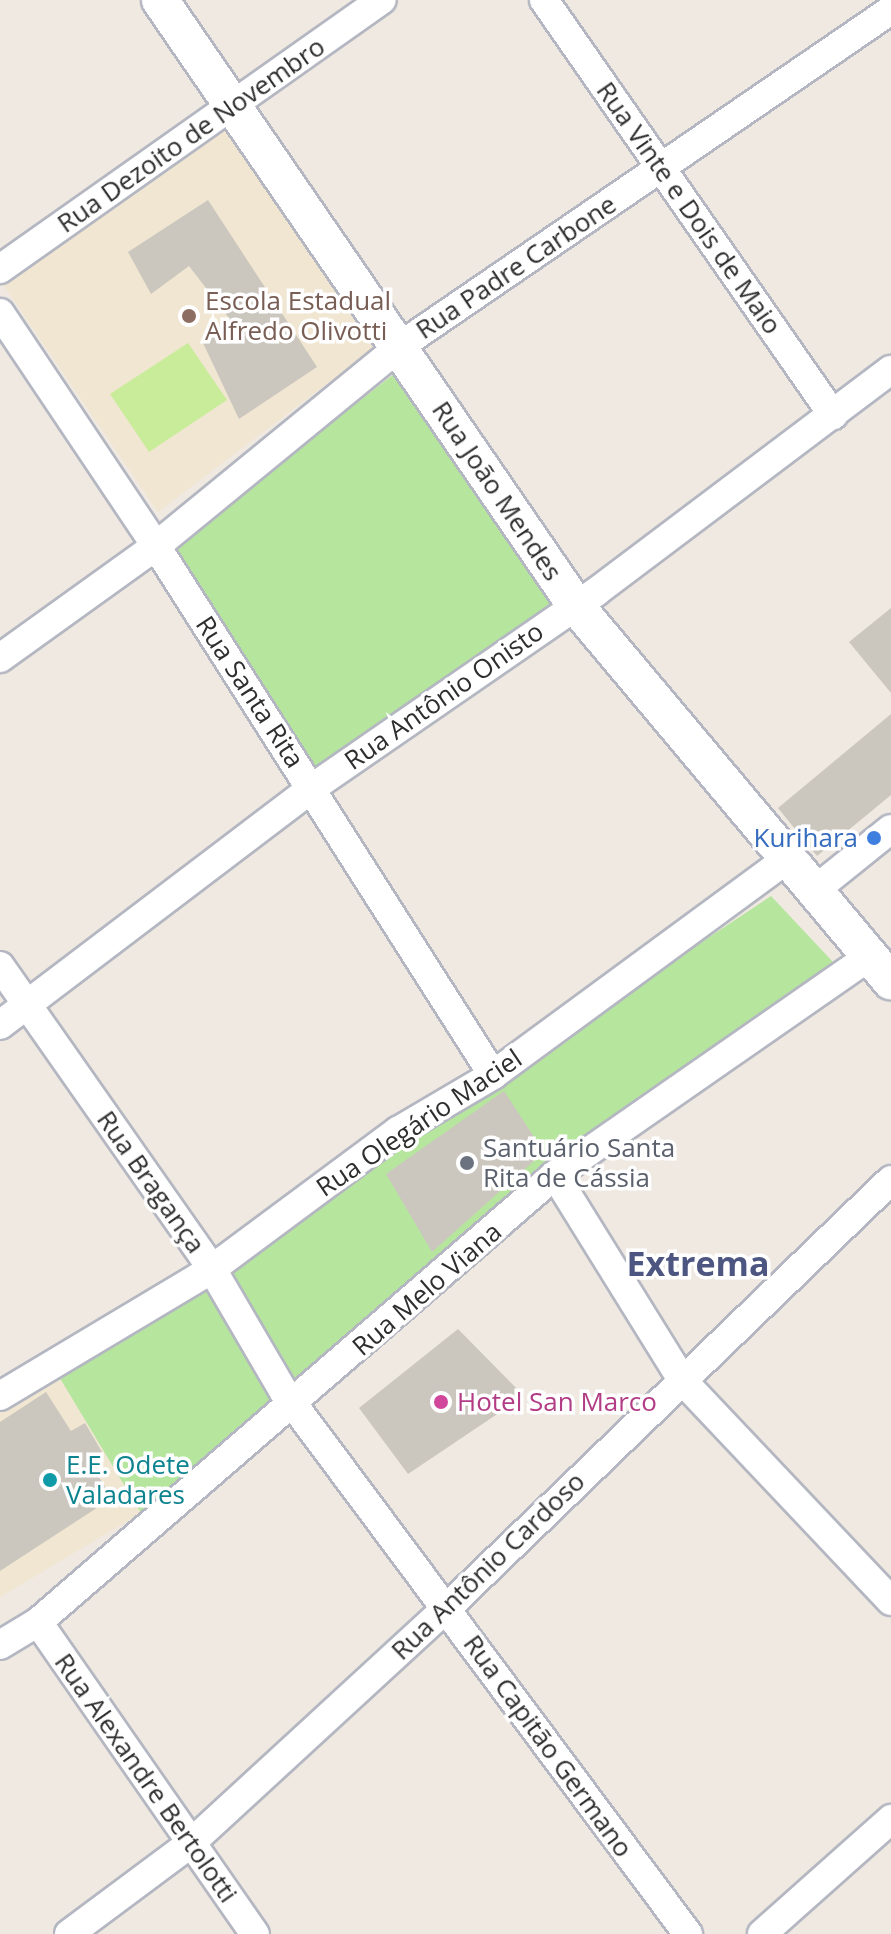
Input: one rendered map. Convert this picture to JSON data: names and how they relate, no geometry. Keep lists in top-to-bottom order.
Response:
{
  "streets": {
    "street": [
      "Rua Dezoito de Novembro",
      "Rua Vinte e Dois de Maio",
      "Rua Padre Carbone",
      "Rua João Mendes",
      "Rua Santa Rita",
      "Rua Antônio Onisto",
      "Rua Olegário Maciel",
      "Rua Bragança",
      "Rua Melo Viana",
      "Rua Antônio Cardoso",
      "Rua Capitão Germano",
      "Rua Alexandre Bertolotti"
    ]
  },
  "crossings": [
    ["Rua Dezoito de Novembro", "Rua João Mendes"],
    ["Rua Vinte e Dois de Maio", "Rua Padre Carbone"],
    ["Rua Vinte e Dois de Maio", "Rua Antônio Onisto"],
    ["Rua Padre Carbone", "Rua João Mendes"],
    ["Rua Padre Carbone", "Rua Santa Rita"],
    ["Rua João Mendes", "Rua Antônio Onisto"],
    ["Rua João Mendes", "Rua Olegário Maciel"],
    ["Rua João Mendes", "Rua Melo Viana"],
    ["Rua Santa Rita", "Rua Antônio Onisto"],
    ["Rua Santa Rita", "Rua Olegário Maciel"],
    ["Rua Antônio Onisto", "Rua Bragança"],
    ["Rua Olegário Maciel", "Rua Bragança"],
    ["Rua Bragança", "Rua Melo Viana"],
    ["Rua Bragança", "Rua Capitão Germano"],
    ["Rua Melo Viana", "Rua Capitão Germano"],
    ["Rua Melo Viana", "Rua Alexandre Bertolotti"],
    ["Rua Antônio Cardoso", "Rua Capitão Germano"],
    ["Rua Antônio Cardoso", "Rua Alexandre Bertolotti"]
  ],
  "districts": ["Extrema"],
  "places": [
    "Escola Estadual Alfredo Olivotti",
    "Kurihara",
    "Santuário Santa Rita de Cássia",
    "Hotel San Marco",
    "E.E. Odete Valadares"
  ]
}
